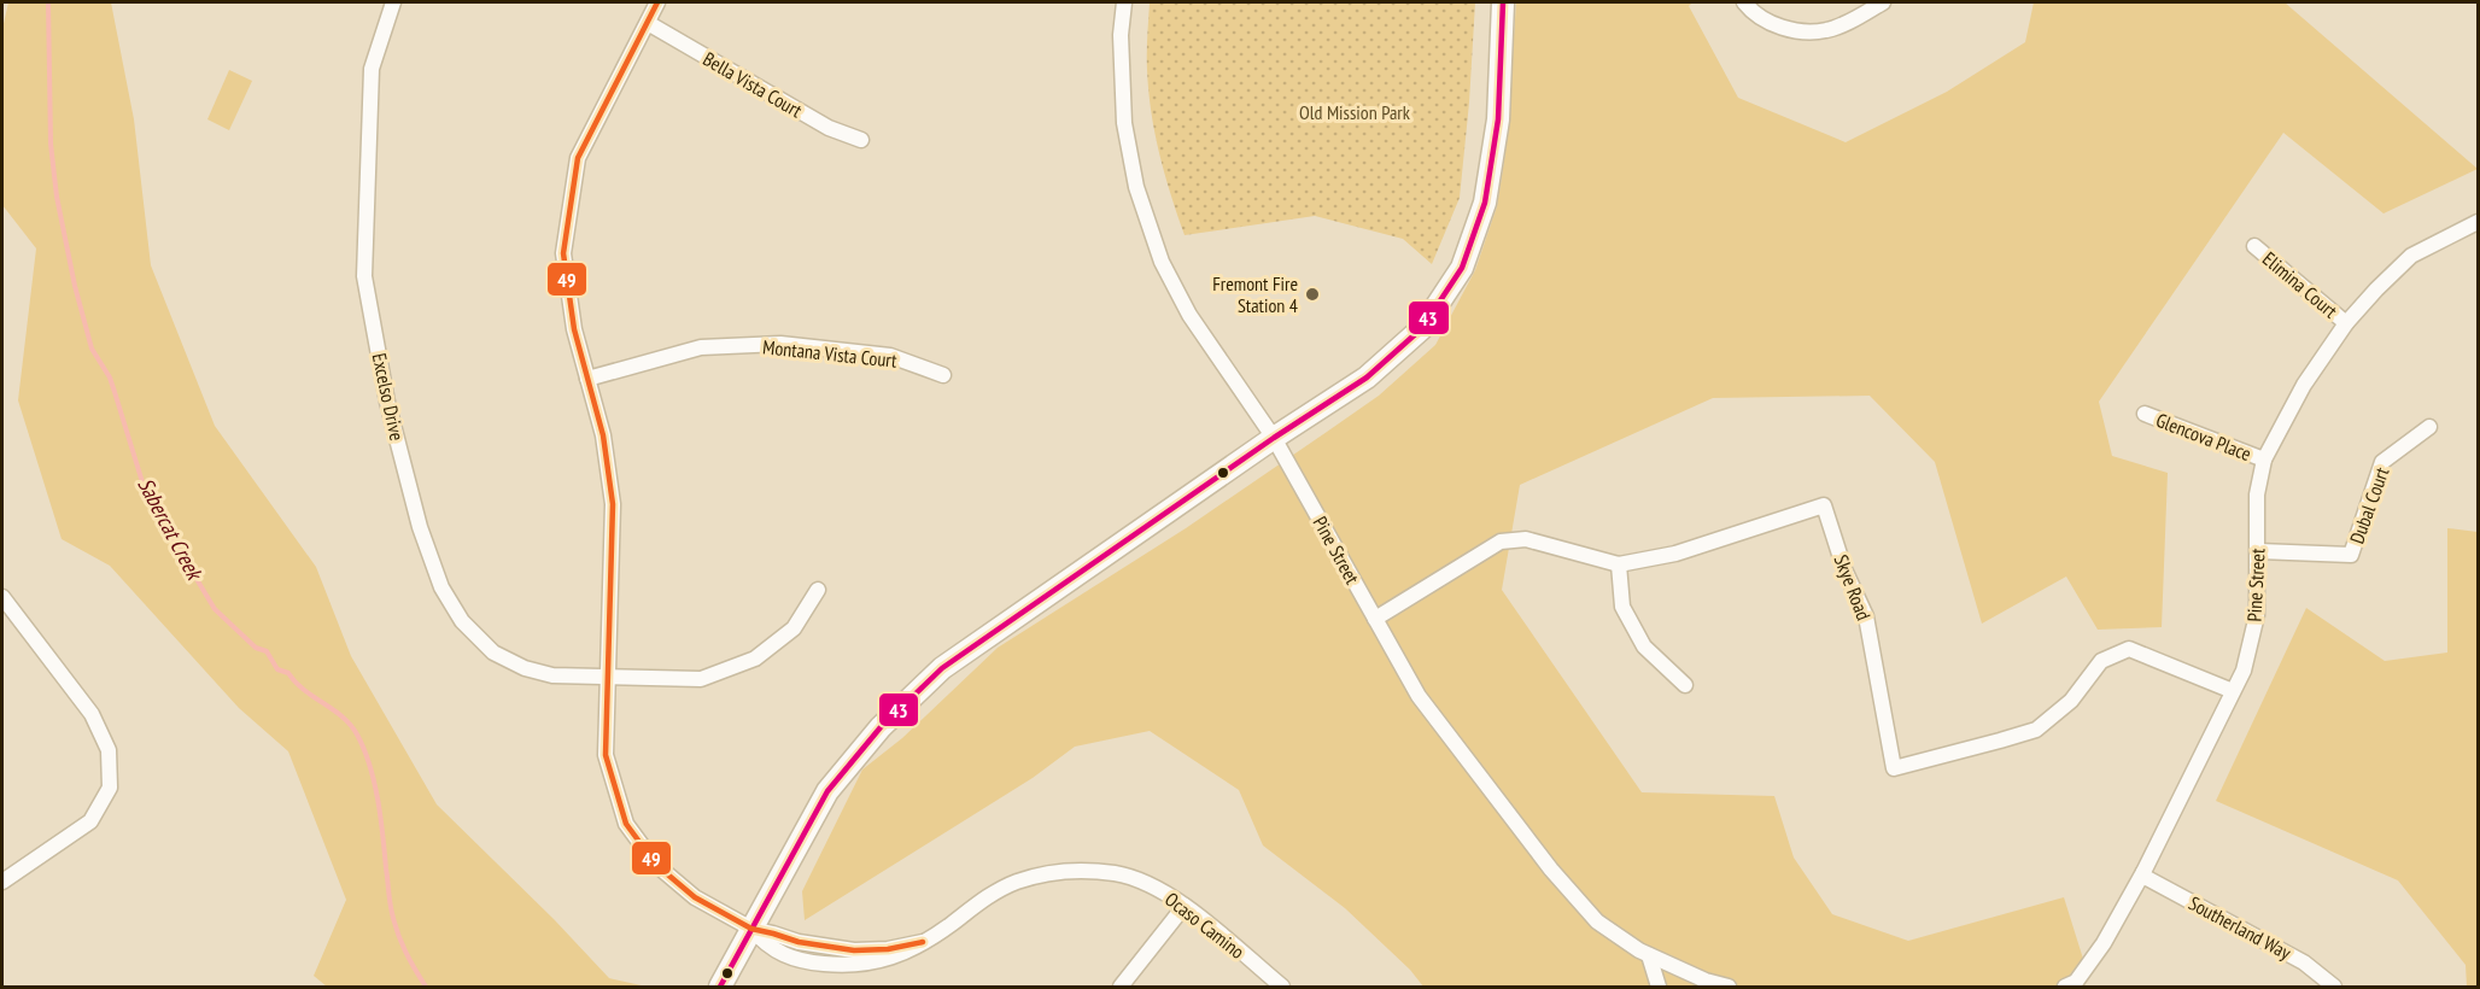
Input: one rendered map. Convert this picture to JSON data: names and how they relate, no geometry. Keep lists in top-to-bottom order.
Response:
{
  "streets": {
    "street": [
      "Bella Vista Court",
      "Elimina Court",
      "Montana Vista Court",
      "Excelso Drive",
      "Glencova Place",
      "Dubal Court",
      "Pine Street",
      "Skye Road",
      "Ocaso Camino",
      "Southerland Way"
    ]
  },
  "crossings": [
    ["Bella Vista Court", "Ocaso Camino"],
    ["Elimina Court", "Pine Street"],
    ["Montana Vista Court", "Ocaso Camino"],
    ["Excelso Drive", "Ocaso Camino"],
    ["Glencova Place", "Pine Street"],
    ["Dubal Court", "Pine Street"],
    ["Pine Street", "Skye Road"],
    ["Pine Street", "Southerland Way"]
  ],
  "water": ["Sabercat Creek"],
  "parks": ["Old Mission Park"],
  "places": ["Fremont Fire Station 4"],
  "lines": ["transit line 43", "transit line 49"]
}
